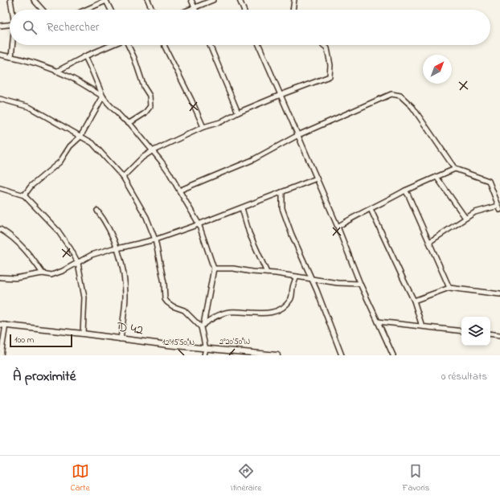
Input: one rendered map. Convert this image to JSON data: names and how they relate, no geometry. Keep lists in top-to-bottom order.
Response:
{
  "streets": {
    "street": ["D 42"]
  },
  "scale_bar": "100 m",
  "north": "top right",
  "page": {
    "search": "Rechercher",
    "scale": "100 m",
    "heading": ["À proximité", "0 résultats"],
    "nav": ["Carte", "Itinéraire", "Favoris"]
  },
  "coordinates": ["2°20'50\"W", "12°15'50\"N"]
}
